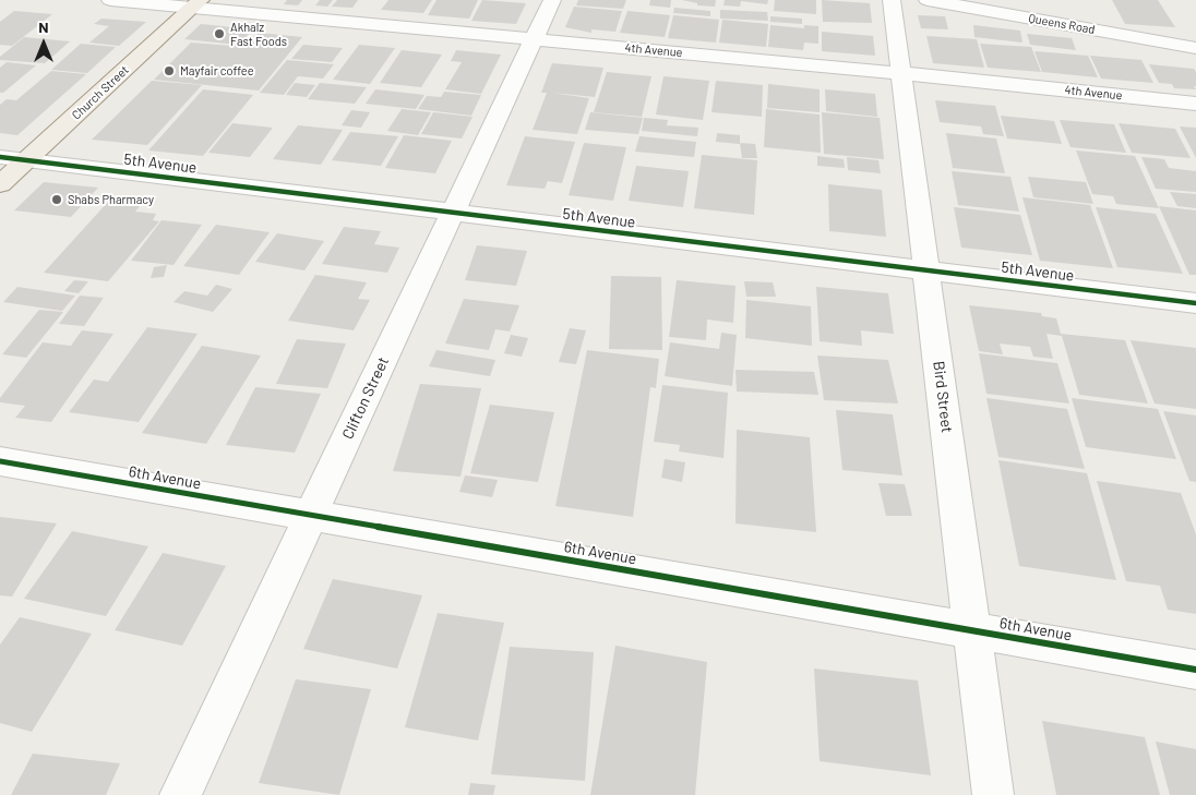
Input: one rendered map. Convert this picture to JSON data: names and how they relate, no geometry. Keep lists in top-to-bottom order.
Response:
{
  "streets": {
    "main road": ["Church Street"],
    "street": [
      "Queens Road",
      "4th Avenue",
      "5th Avenue",
      "Bird Street",
      "Clifton Street",
      "6th Avenue"
    ]
  },
  "crossings": [
    ["4th Avenue", "Church Street"],
    ["4th Avenue", "Bird Street"],
    ["4th Avenue", "Clifton Street"],
    ["Church Street", "5th Avenue"],
    ["5th Avenue", "Bird Street"],
    ["5th Avenue", "Clifton Street"],
    ["Bird Street", "6th Avenue"],
    ["Clifton Street", "6th Avenue"]
  ],
  "places": ["Akhalz Fast Foods", "Mayfair coffee", "Shabs Pharmacy"],
  "north": "top"
}
